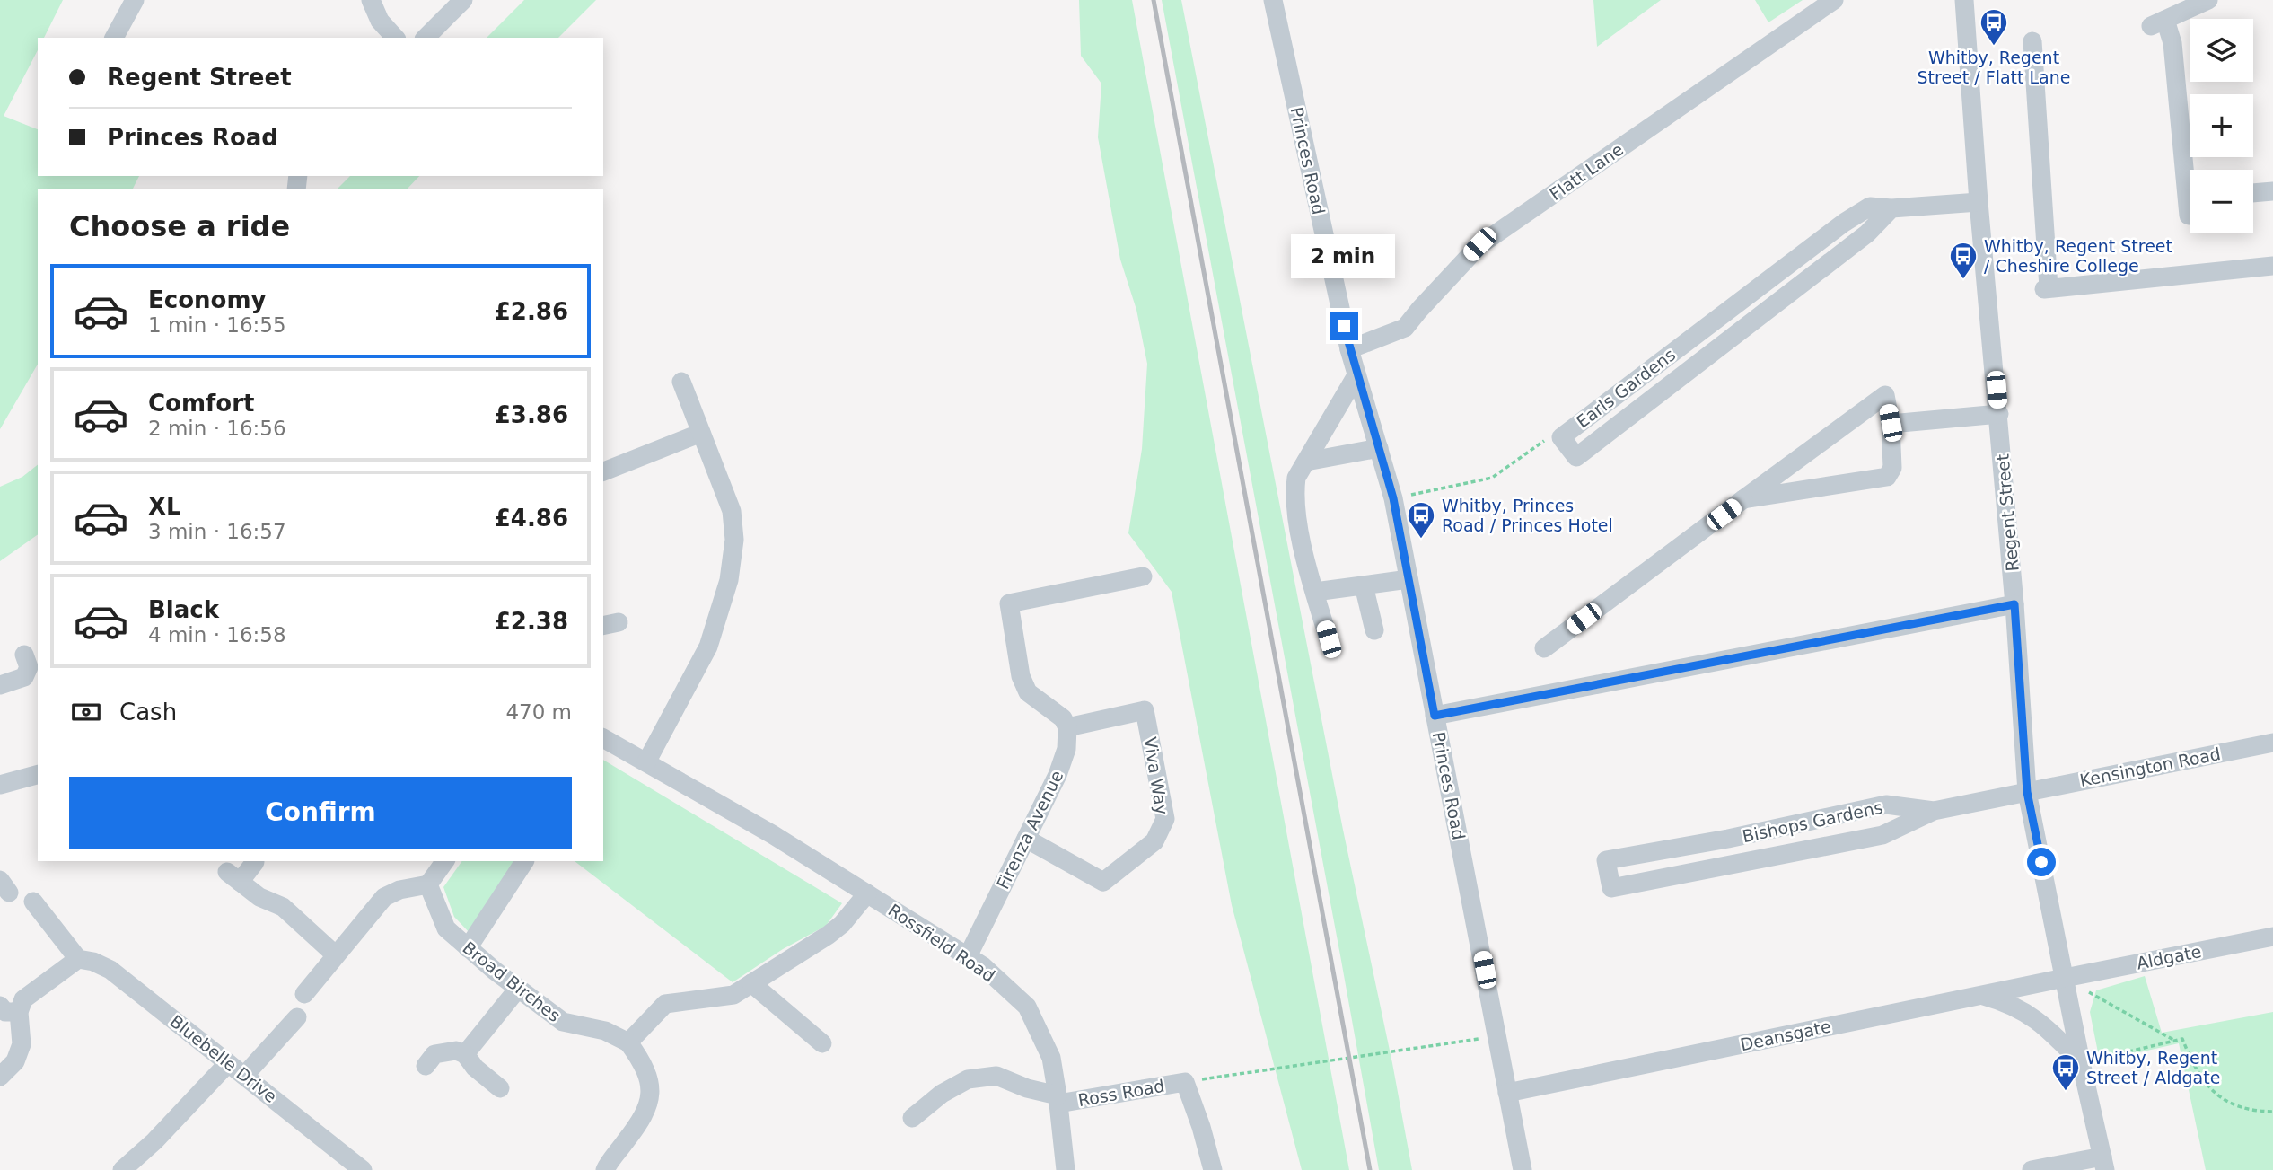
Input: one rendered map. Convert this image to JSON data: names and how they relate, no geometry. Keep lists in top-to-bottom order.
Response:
{
  "streets": {
    "street": [
      "Princes Road",
      "Flatt Lane",
      "Earls Gardens",
      "Regent Street",
      "Kensington Road",
      "Viva Way",
      "Bishops Gardens",
      "Firenza Avenue",
      "Rossfield Road",
      "Aldgate",
      "Broad Birches",
      "Deansgate",
      "Bluebelle Drive",
      "Ross Road"
    ]
  },
  "crossings": [
    ["Princes Road", "Flatt Lane"],
    ["Princes Road", "Deansgate"],
    ["Earls Gardens", "Regent Street"],
    ["Regent Street", "Kensington Road"],
    ["Regent Street", "Bishops Gardens"],
    ["Regent Street", "Aldgate"],
    ["Regent Street", "Deansgate"],
    ["Kensington Road", "Bishops Gardens"],
    ["Viva Way", "Firenza Avenue"],
    ["Firenza Avenue", "Rossfield Road"],
    ["Rossfield Road", "Ross Road"],
    ["Aldgate", "Deansgate"]
  ],
  "places": {
    "bus stop": [
      "Whitby, Regent Street / Flatt Lane",
      "Whitby, Regent Street / Cheshire College",
      "Whitby, Princes Road / Princes Hotel",
      "Whitby, Regent Street / Aldgate"
    ]
  },
  "page": {
    "map_buttons": ["+", "−"],
    "banner": ["Regent Street", "Princes Road"],
    "heading": "Choose a ride",
    "bubble": "2 min",
    "list": [
      {
        "name": "Economy",
        "note": "1 min · 16:55",
        "value": "£2.86"
      },
      {
        "name": "Comfort",
        "note": "2 min · 16:56",
        "value": "£3.86"
      },
      {
        "name": "XL",
        "note": "3 min · 16:57",
        "value": "£4.86"
      },
      {
        "name": "Black",
        "note": "4 min · 16:58",
        "value": "£2.38"
      }
    ],
    "pay": ["Cash", "470 m"],
    "buttons": "Confirm"
  }
}
